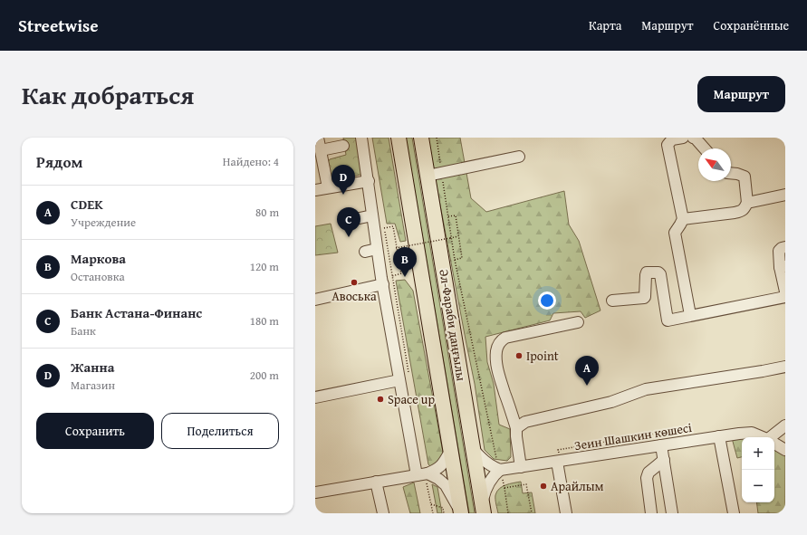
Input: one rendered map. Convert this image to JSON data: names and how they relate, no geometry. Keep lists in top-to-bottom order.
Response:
{
  "streets": {
    "main road": ["Әл-Фараби даңғылы"],
    "street": ["Зеин Шашкин көшесі"]
  },
  "places": [
    "Авоська",
    "Ipoint",
    "Space up",
    "Арайлым"
  ],
  "north": "top left",
  "page": {
    "header": "Streetwise",
    "nav": ["Карта", "Маршрут", "Сохранённые"],
    "title": "Как добраться",
    "buttons": [
      "Маршрут",
      ["Сохранить", "Поделиться"]
    ],
    "heading": ["Рядом", "Найдено: 4"],
    "pins": [
      "D",
      "C",
      "B",
      "A"
    ],
    "list": [
      {
        "mark": "A",
        "name": "CDEK",
        "note": "Учреждение",
        "value": "80 m"
      },
      {
        "mark": "B",
        "name": "Маркова",
        "note": "Остановка",
        "value": "120 m"
      },
      {
        "mark": "C",
        "name": "Банк Астана-Финанс",
        "note": "Банк",
        "value": "180 m"
      },
      {
        "mark": "D",
        "name": "Жанна",
        "note": "Магазин",
        "value": "200 m"
      }
    ],
    "map_buttons": ["+", "−"]
  }
}
